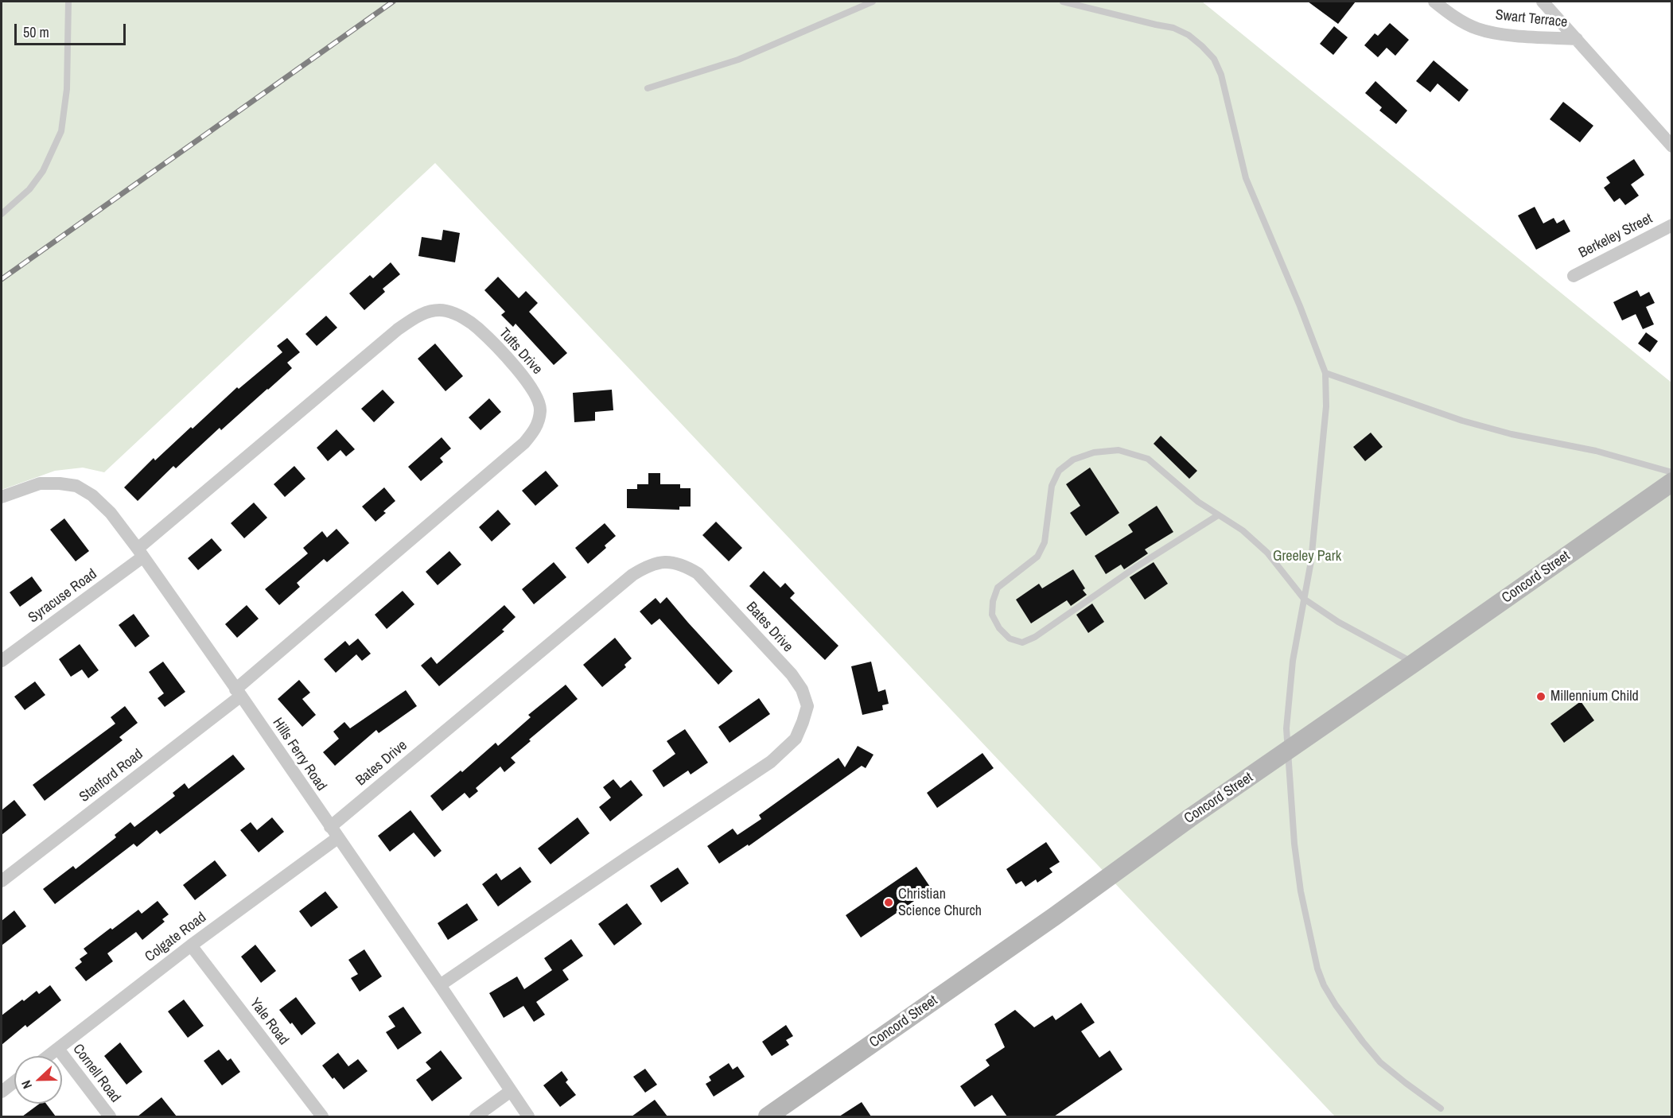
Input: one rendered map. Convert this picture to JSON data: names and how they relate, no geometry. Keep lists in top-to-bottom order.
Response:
{
  "streets": {
    "main road": ["Concord Street"],
    "street": [
      "Swart Terrace",
      "Berkeley Street",
      "Tufts Drive",
      "Syracuse Road",
      "Bates Drive",
      "Hills Ferry Road",
      "Stanford Road",
      "Colgate Road",
      "Yale Road",
      "Cornell Road"
    ]
  },
  "crossings": [
    ["Tufts Drive", "Syracuse Road"],
    ["Tufts Drive", "Hills Ferry Road"],
    ["Tufts Drive", "Stanford Road"],
    ["Syracuse Road", "Hills Ferry Road"],
    ["Bates Drive", "Hills Ferry Road"],
    ["Bates Drive", "Colgate Road"],
    ["Hills Ferry Road", "Stanford Road"],
    ["Hills Ferry Road", "Colgate Road"],
    ["Colgate Road", "Yale Road"],
    ["Colgate Road", "Cornell Road"]
  ],
  "parks": ["Greeley Park"],
  "places": ["Millennium Child", "Christian Science Church"],
  "scale_bar": "50 m",
  "north": "left"
}
